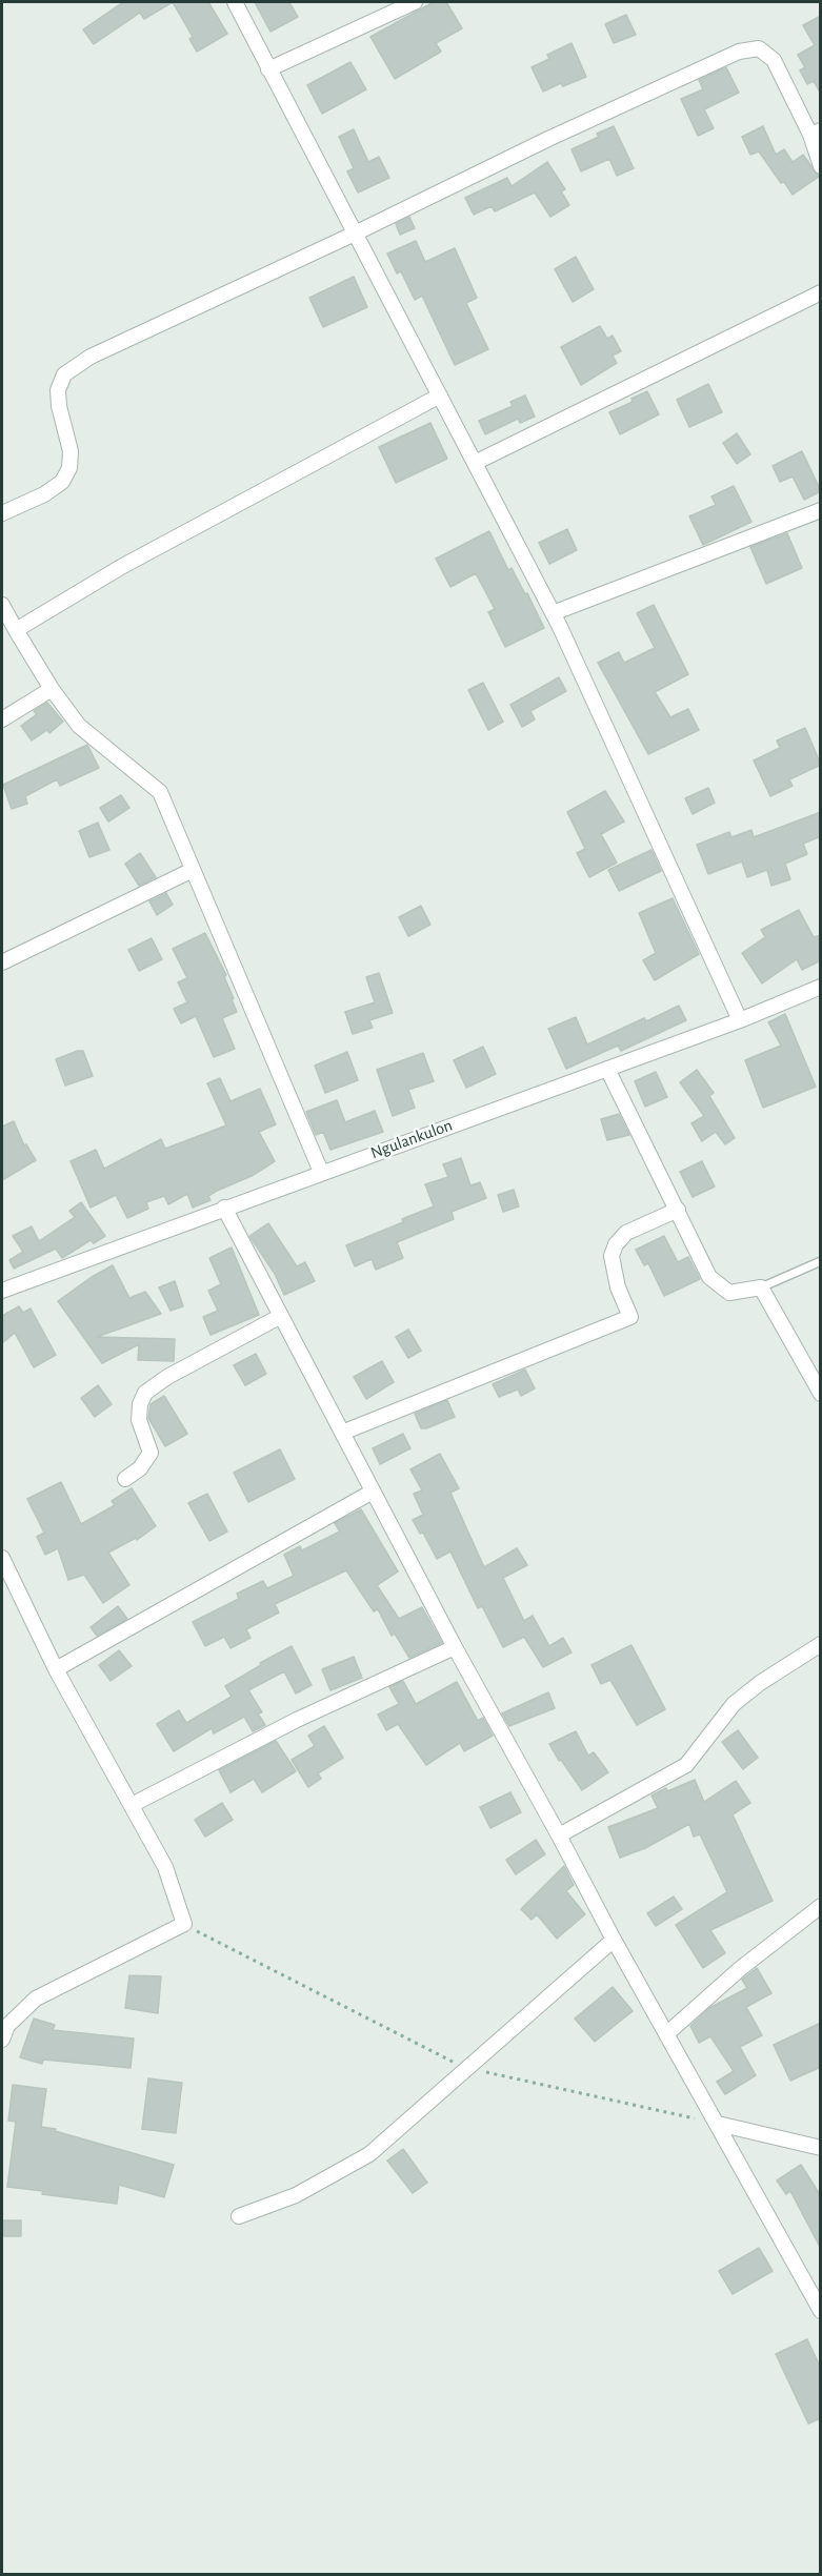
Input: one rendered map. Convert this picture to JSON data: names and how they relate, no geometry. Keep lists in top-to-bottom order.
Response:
{
  "streets": {
    "street": ["Ngulankulon"]
  }
}
